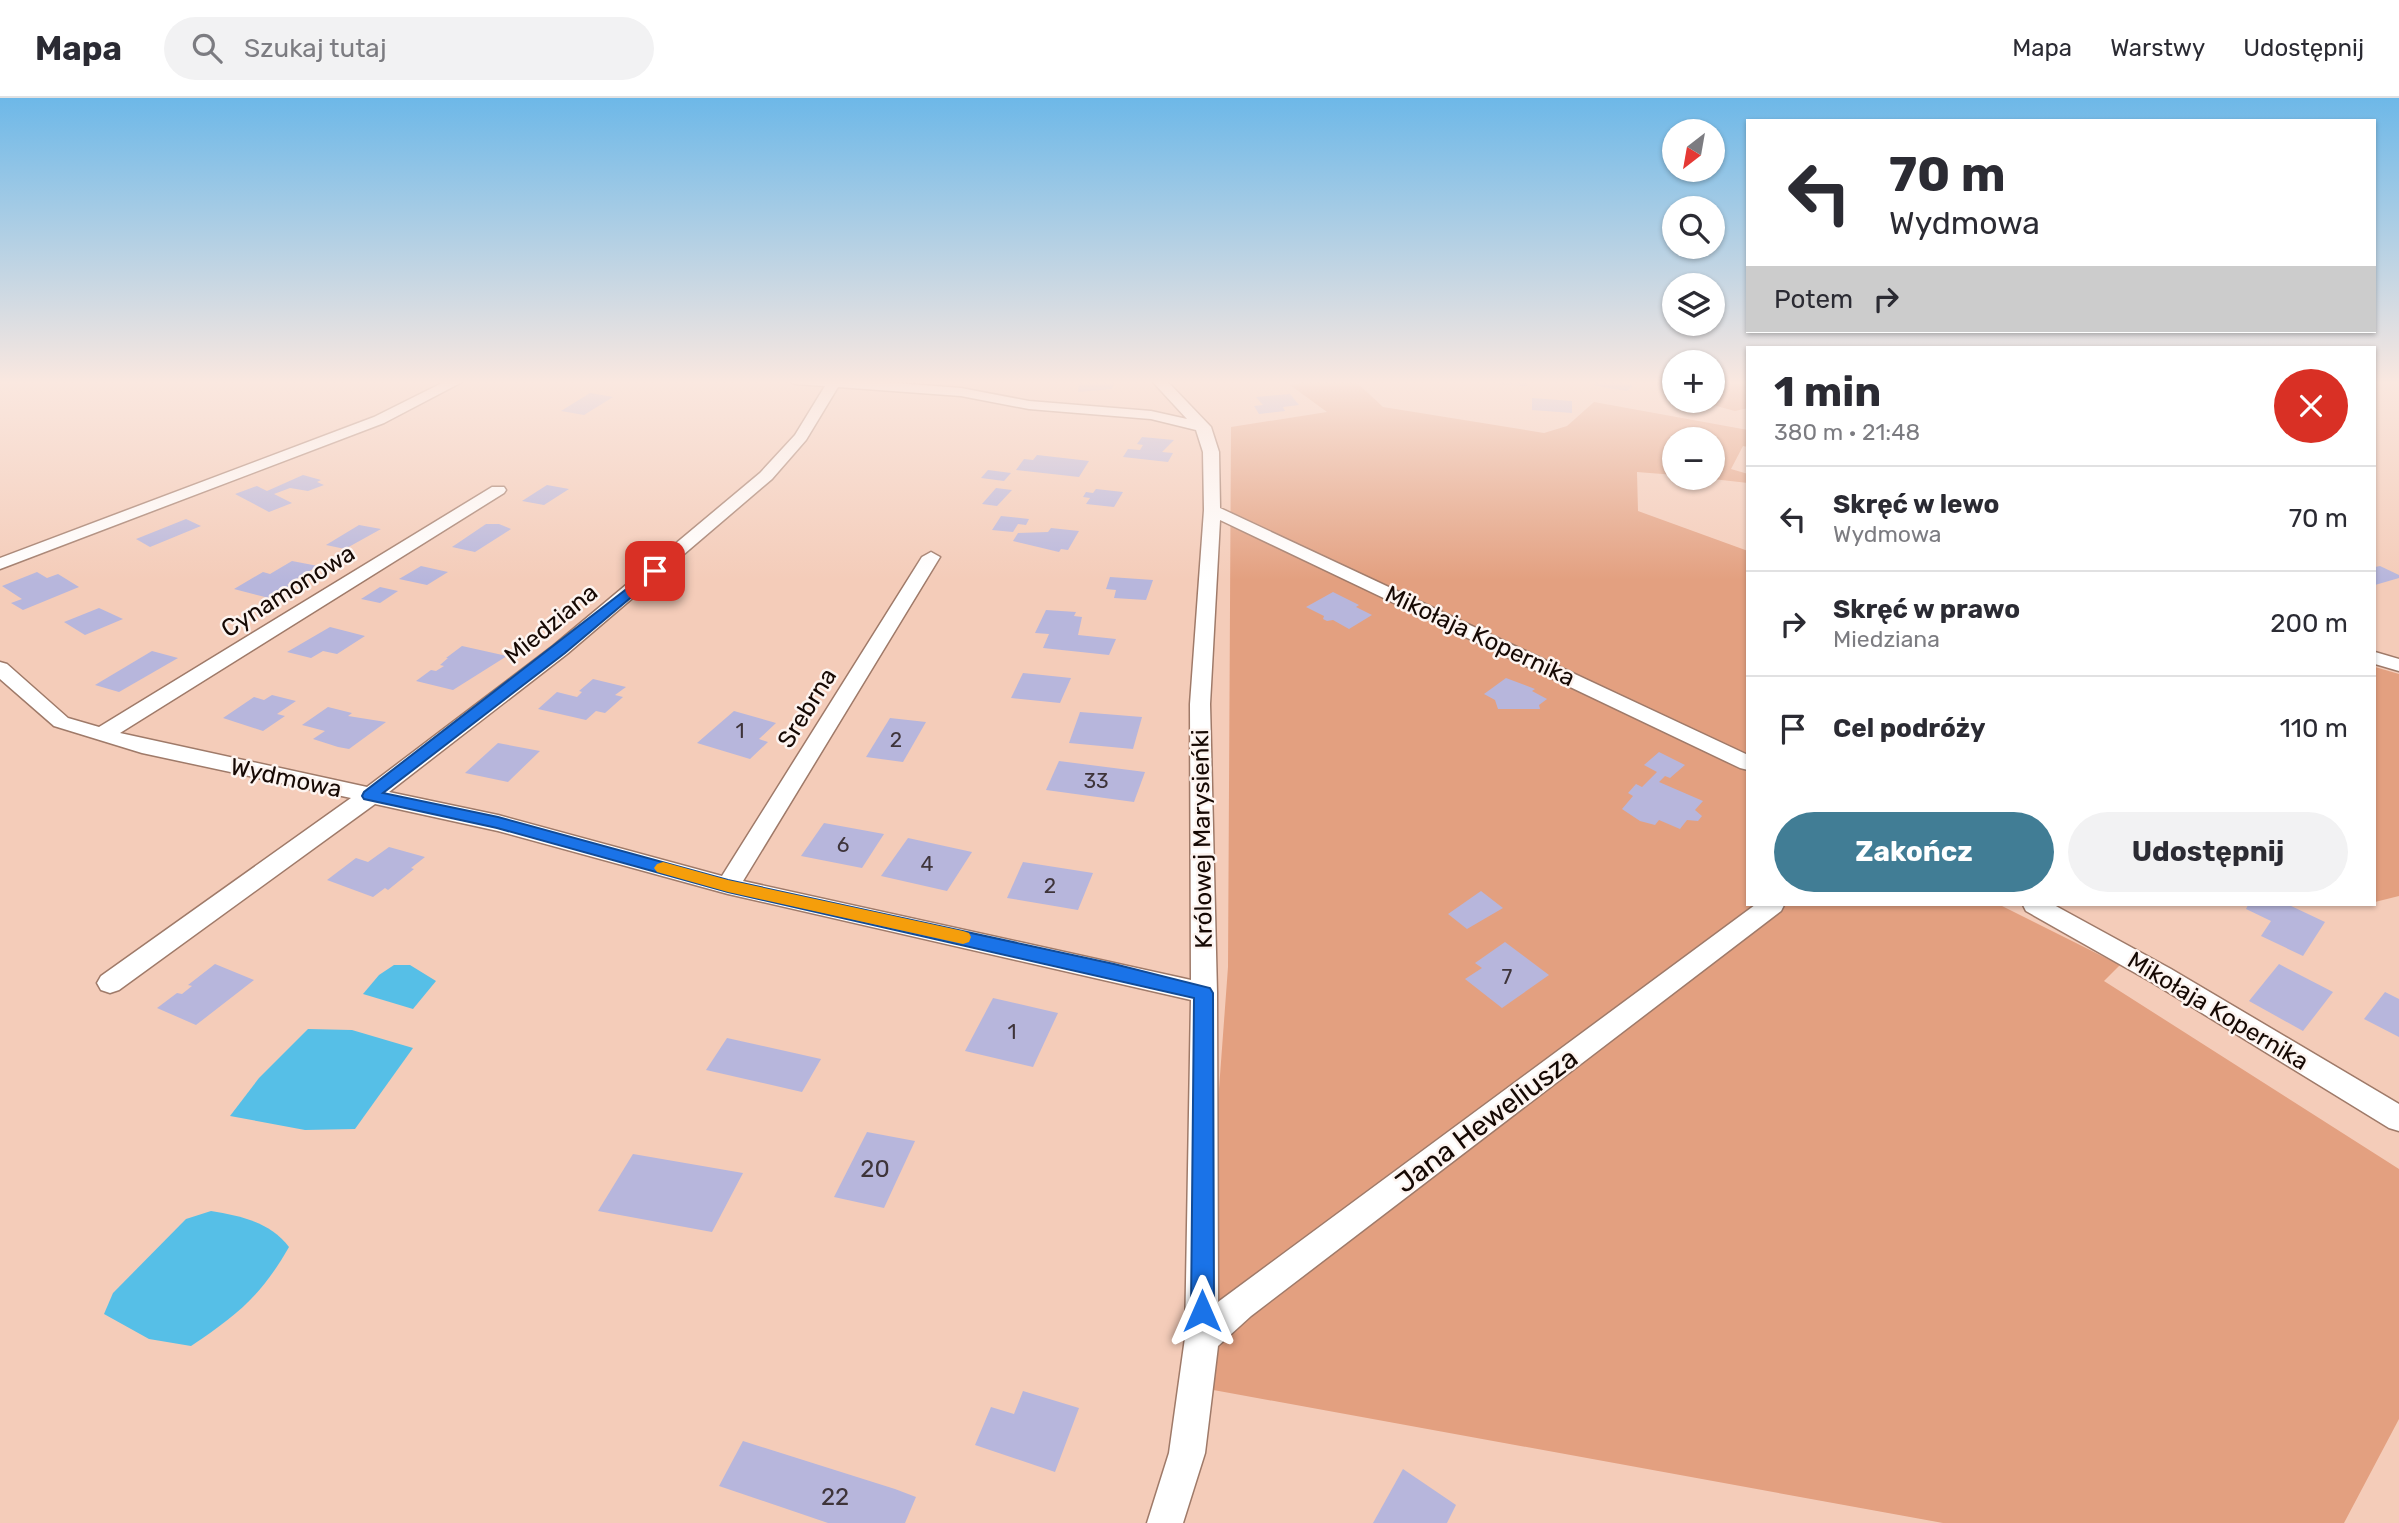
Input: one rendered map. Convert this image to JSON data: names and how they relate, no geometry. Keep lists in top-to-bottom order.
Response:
{
  "streets": {
    "street": [
      "Cynamonowa",
      "Miedziana",
      "Mikołaja Kopernika",
      "Srebrna",
      "Wydmowa",
      "Królowej Marysieńki",
      "Jana Heweliusza"
    ]
  },
  "crossings": [
    ["Cynamonowa", "Wydmowa"],
    ["Miedziana", "Wydmowa"],
    ["Mikołaja Kopernika", "Królowej Marysieńki"],
    ["Srebrna", "Wydmowa"],
    ["Wydmowa", "Królowej Marysieńki"],
    ["Królowej Marysieńki", "Jana Heweliusza"]
  ],
  "house_numbers": [
    "1",
    "2",
    "33",
    "6",
    "4",
    "2",
    "7",
    "1",
    "20",
    "22"
  ],
  "north": "bottom left",
  "page": {
    "header": "Mapa",
    "search": "Szukaj tutaj",
    "nav": ["Mapa", "Warstwy", "Udostępnij"],
    "map_buttons": ["+", "−"],
    "turn": ["70 m", "Wydmowa"],
    "then": "Potem",
    "heading": ["1 min", "380 m · 21:48"],
    "list": [
      {
        "name": "Skręć w lewo",
        "note": "Wydmowa",
        "value": "70 m"
      },
      {
        "name": "Skręć w prawo",
        "note": "Miedziana",
        "value": "200 m"
      },
      {
        "name": "Cel podróży",
        "value": "110 m"
      }
    ],
    "buttons": ["Zakończ", "Udostępnij"]
  }
}
